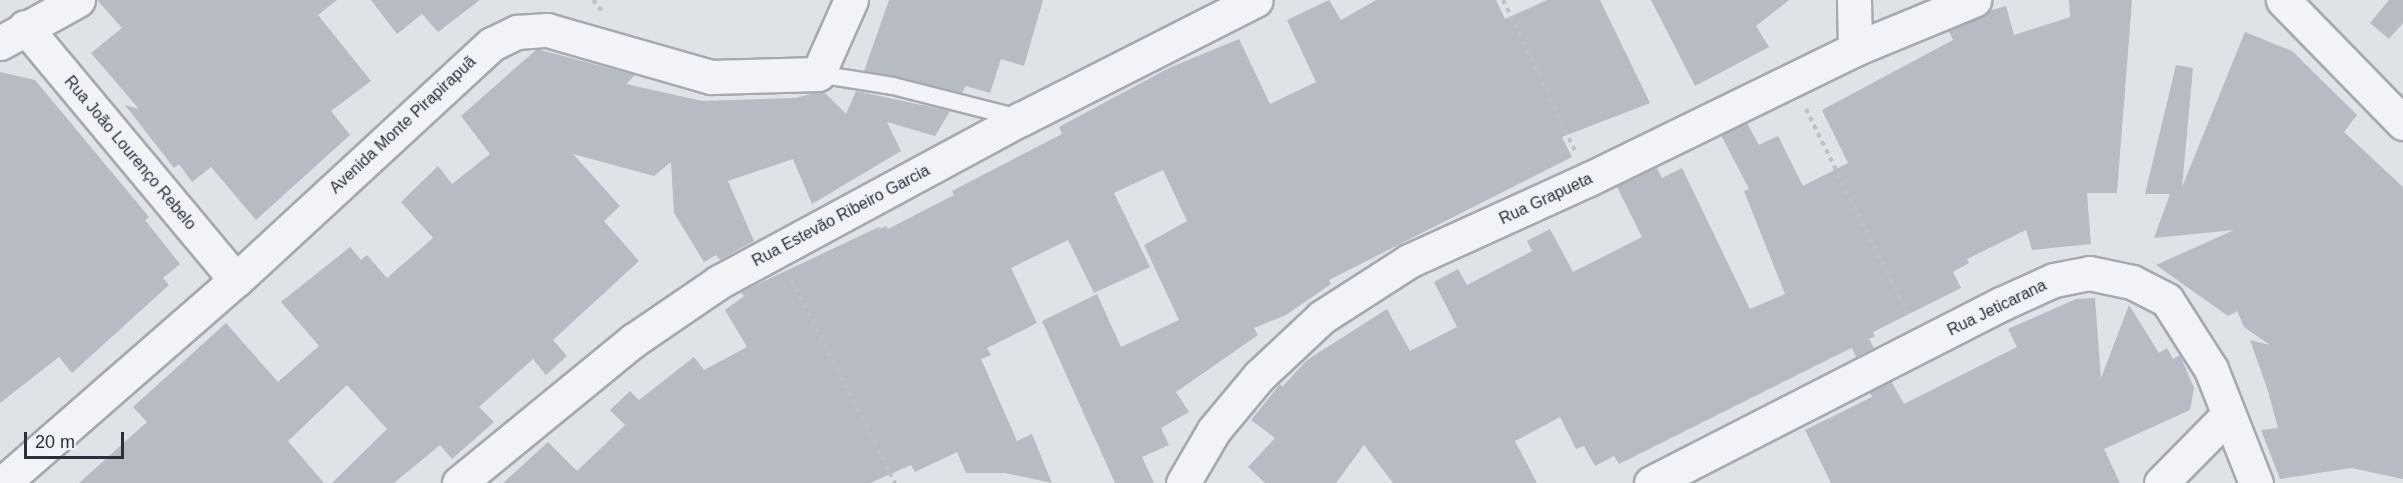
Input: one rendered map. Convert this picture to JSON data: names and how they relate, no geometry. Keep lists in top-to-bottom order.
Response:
{
  "streets": {
    "street": [
      "Avenida Monte Pirapirapuã",
      "Rua João Lourenço Rebelo",
      "Rua Grapueta",
      "Rua Estevão Ribeiro Garcia",
      "Rua Jeticarana"
    ]
  },
  "crossings": [
    ["Avenida Monte Pirapirapuã", "Rua João Lourenço Rebelo"]
  ],
  "scale_bar": "20 m"
}
